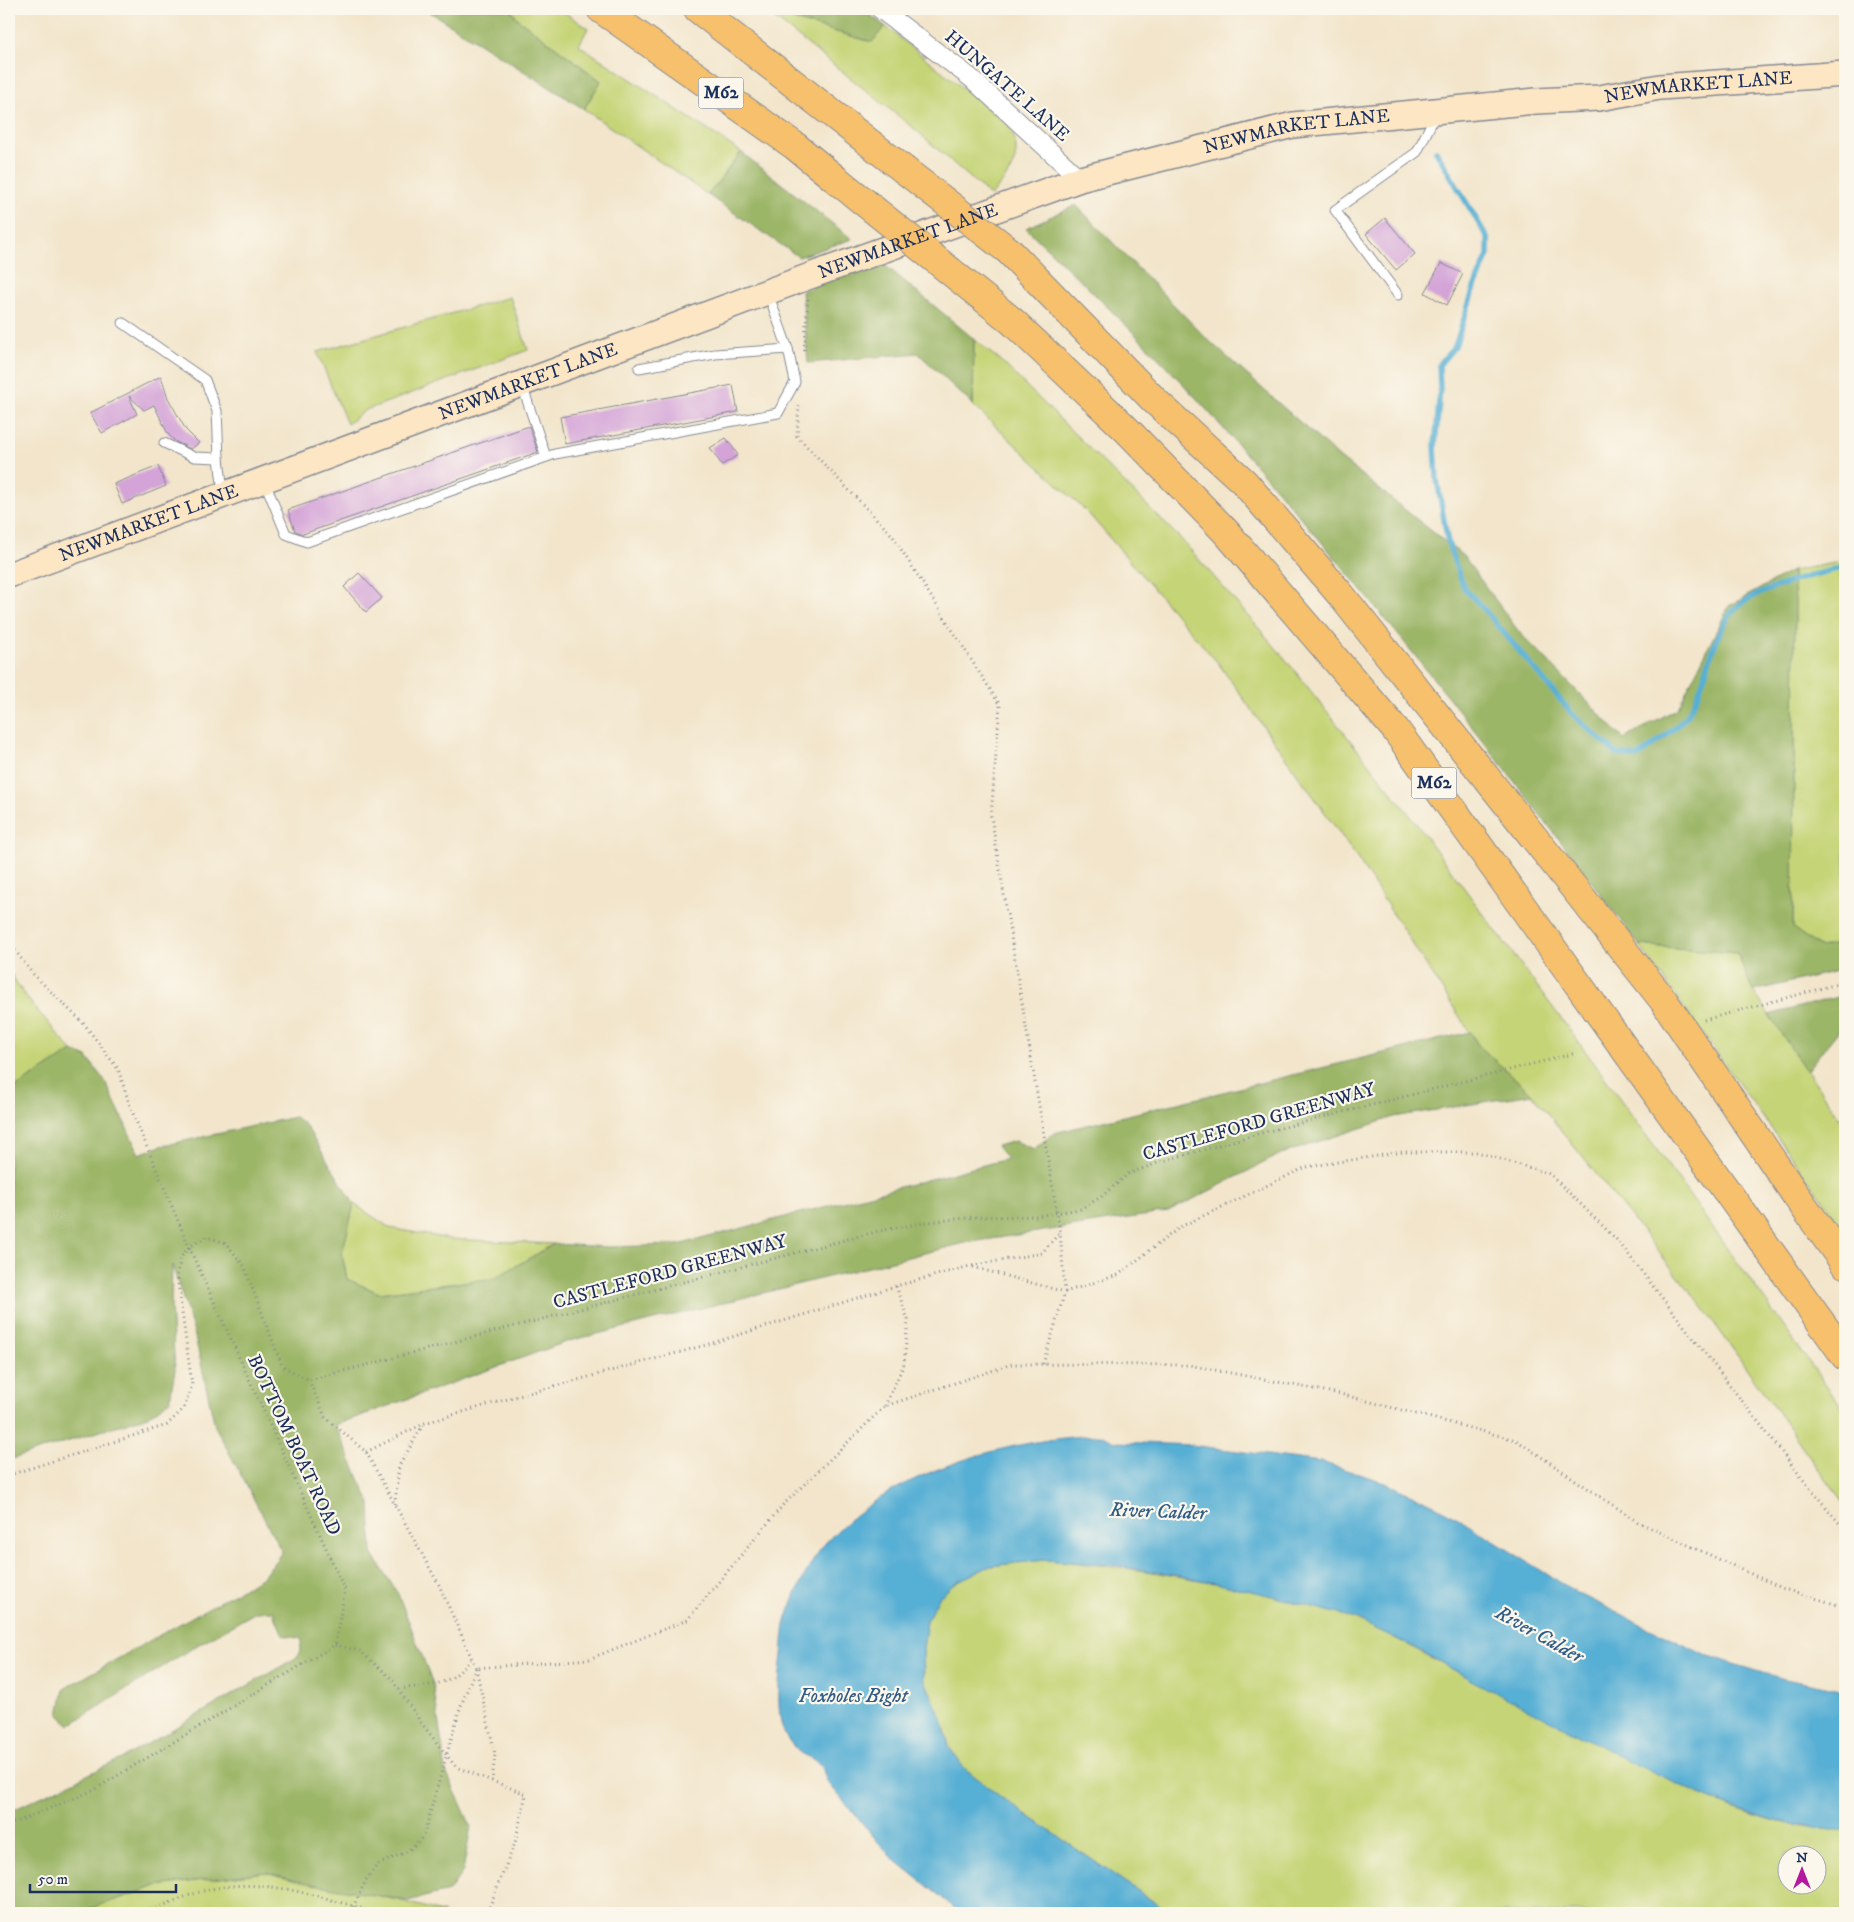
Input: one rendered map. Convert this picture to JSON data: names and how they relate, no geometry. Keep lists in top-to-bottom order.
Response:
{
  "streets": {
    "highway": ["M62"],
    "main road": ["NEWMARKET LANE"],
    "street": ["HUNGATE LANE"],
    "path": ["CASTLEFORD GREENWAY", "BOTTOM BOAT ROAD"]
  },
  "crossings": [
    ["HUNGATE LANE", "NEWMARKET LANE"]
  ],
  "water": ["River Calder", "Foxholes Bight"],
  "scale_bar": "50 m",
  "north": "top"
}
